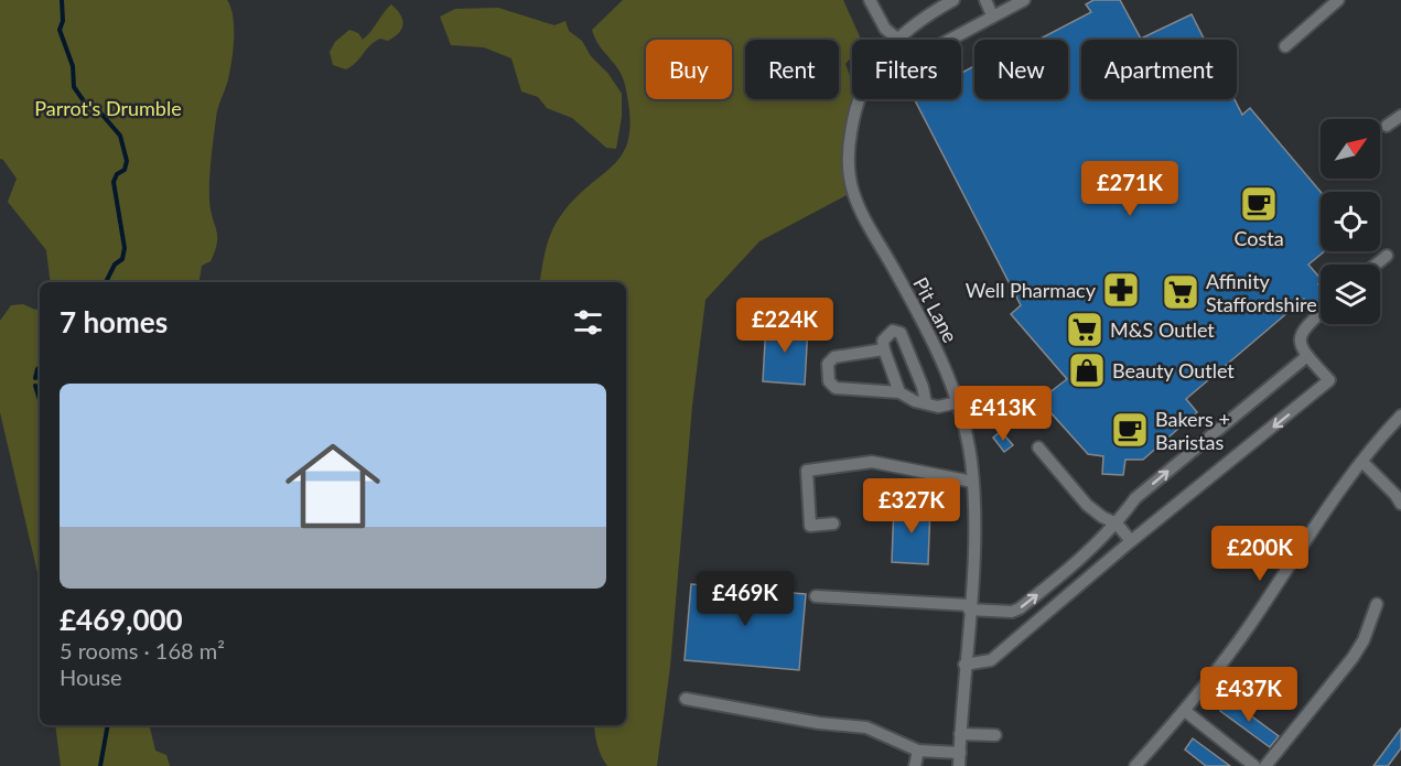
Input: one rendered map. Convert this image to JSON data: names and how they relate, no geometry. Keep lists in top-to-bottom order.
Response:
{
  "streets": {
    "street": ["Pit Lane"]
  },
  "parks": ["Parrot's Drumble"],
  "places": {
    "cafe": ["Costa", "Bakers + Baristas"],
    "pharmacy": ["Well Pharmacy"],
    "supermarket": ["Affinity Staffordshire", "M&S Outlet"],
    "shop": ["Beauty Outlet"]
  },
  "north": "top right",
  "page": {
    "chip": [
      "Buy",
      "Rent",
      "Filters",
      "New",
      "Apartment"
    ],
    "price": [
      "£271K",
      "£224K",
      "£413K",
      "£327K",
      "£200K",
      "£469K",
      "£437K"
    ],
    "heading": "7 homes",
    "list": [
      {
        "name": "£469,000",
        "note": "5 rooms · 168 m² · House"
      }
    ]
  }
}
